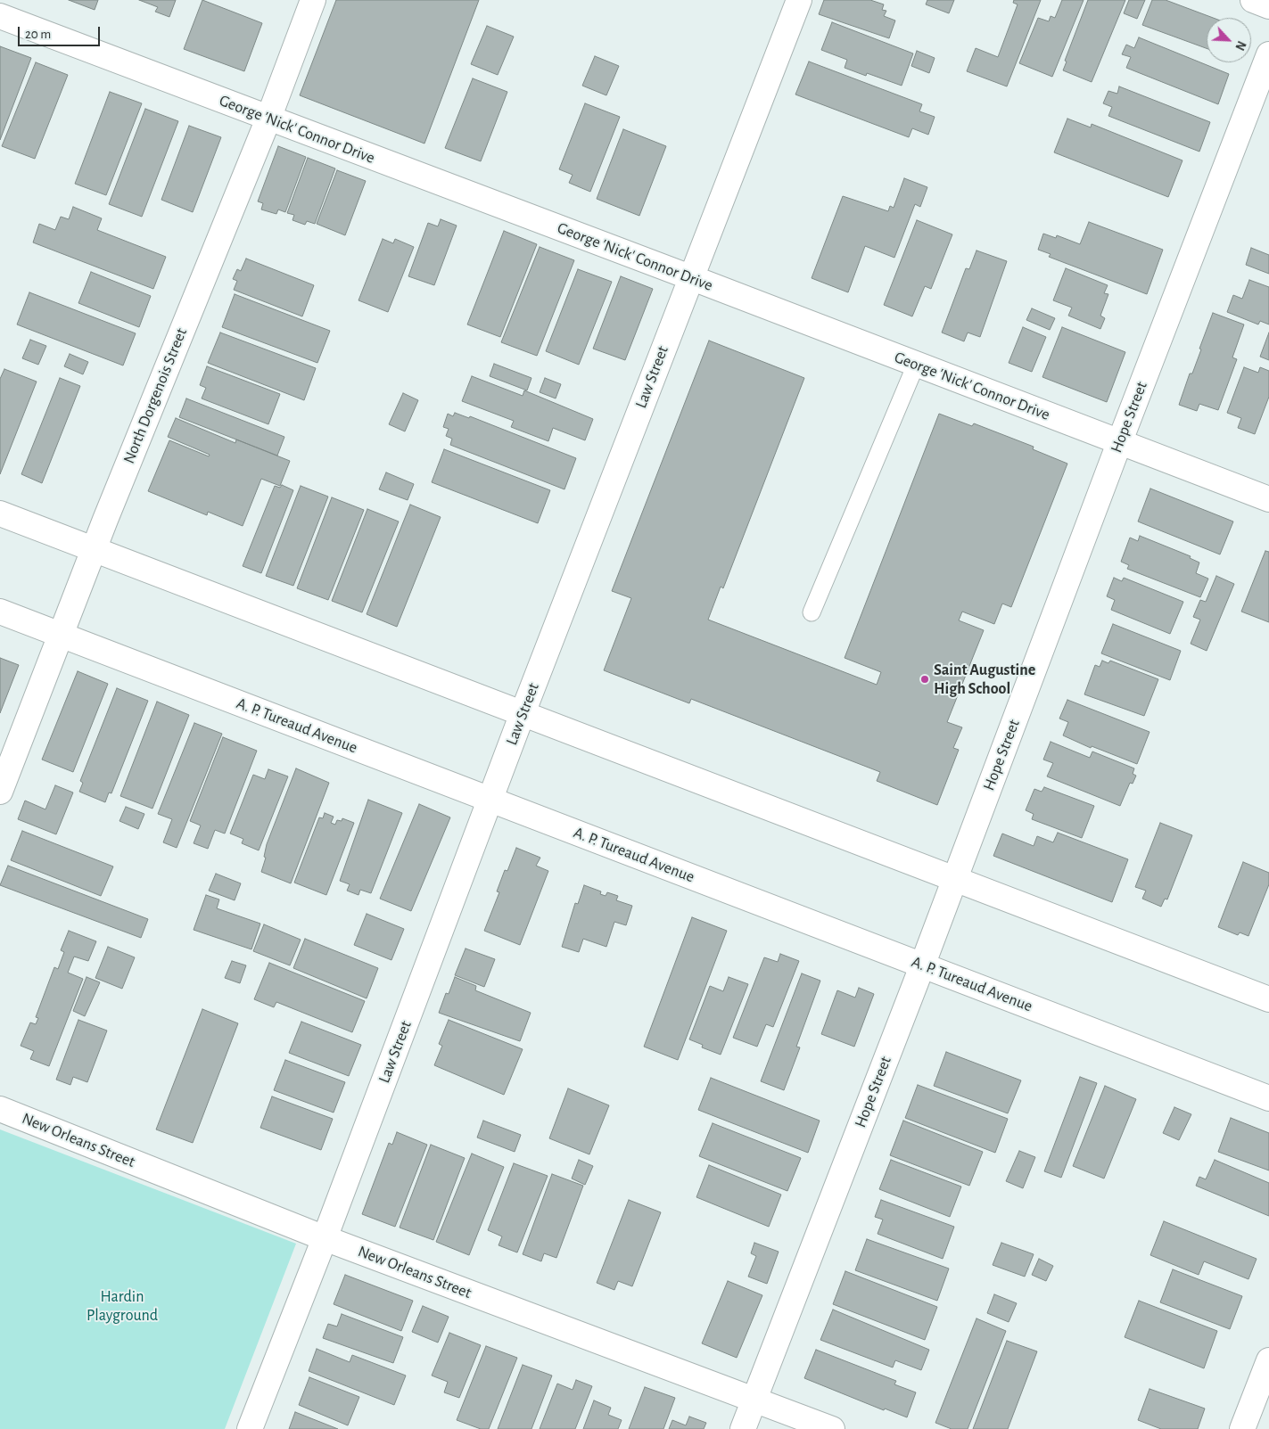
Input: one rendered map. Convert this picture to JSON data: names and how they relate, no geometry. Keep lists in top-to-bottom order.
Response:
{
  "streets": {
    "street": [
      "George 'Nick' Connor Drive",
      "Law Street",
      "North Dorgenois Street",
      "Hope Street",
      "A. P. Tureaud Avenue",
      "New Orleans Street"
    ]
  },
  "crossings": [
    ["George 'Nick' Connor Drive", "Law Street"],
    ["George 'Nick' Connor Drive", "North Dorgenois Street"],
    ["George 'Nick' Connor Drive", "Hope Street"],
    ["Law Street", "A. P. Tureaud Avenue"],
    ["Law Street", "New Orleans Street"],
    ["North Dorgenois Street", "A. P. Tureaud Avenue"],
    ["Hope Street", "A. P. Tureaud Avenue"],
    ["Hope Street", "New Orleans Street"]
  ],
  "parks": ["Hardin Playground"],
  "places": ["Saint Augustine High School"],
  "scale_bar": "20 m",
  "north": "bottom right"
}
